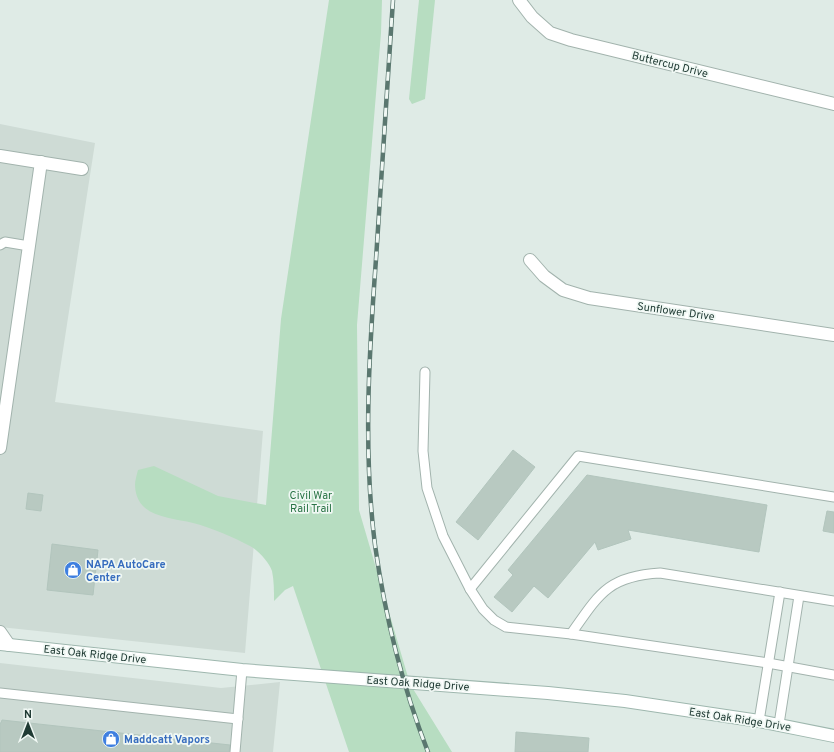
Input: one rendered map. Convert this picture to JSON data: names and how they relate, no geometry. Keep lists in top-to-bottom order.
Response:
{
  "streets": {
    "street": ["Buttercup Drive", "Sunflower Drive", "East Oak Ridge Drive"]
  },
  "parks": ["Civil War Rail Trail"],
  "places": {
    "shop": ["NAPA AutoCare Center", "Maddcatt Vapors"]
  },
  "north": "top"
}
